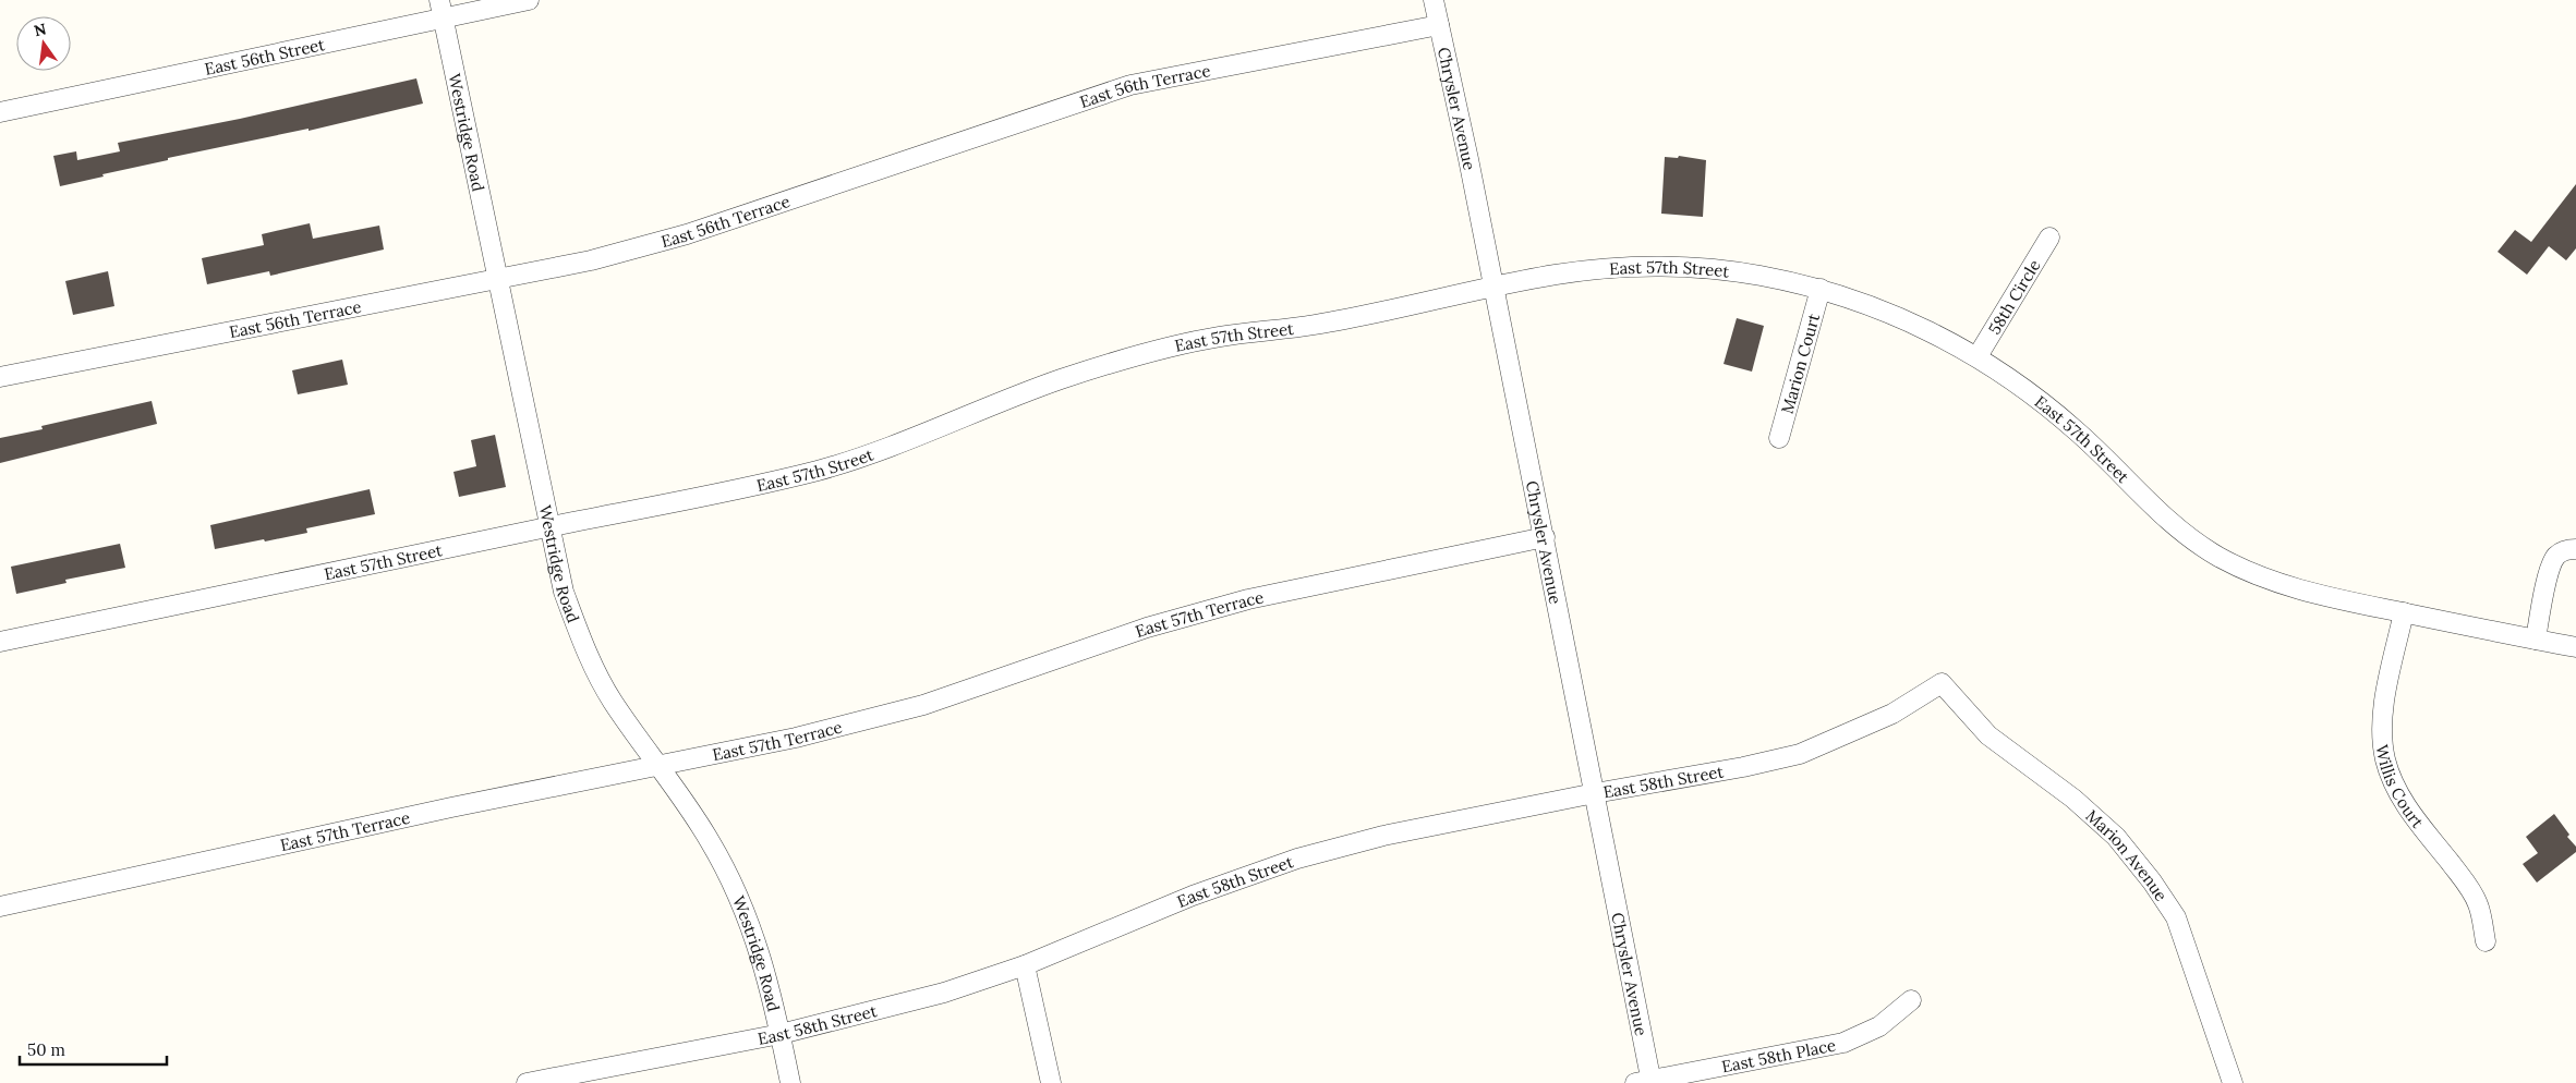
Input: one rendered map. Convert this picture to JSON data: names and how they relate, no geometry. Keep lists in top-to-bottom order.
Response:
{
  "streets": {
    "street": [
      "East 56th Street",
      "East 56th Terrace",
      "Chrysler Avenue",
      "Westridge Road",
      "East 57th Street",
      "58th Circle",
      "Marion Court",
      "East 57th Terrace",
      "East 58th Street",
      "Willis Court",
      "Marion Avenue",
      "East 58th Place"
    ]
  },
  "crossings": [
    ["East 56th Street", "Westridge Road"],
    ["East 56th Terrace", "Chrysler Avenue"],
    ["East 56th Terrace", "Westridge Road"],
    ["Chrysler Avenue", "East 57th Street"],
    ["Chrysler Avenue", "East 57th Terrace"],
    ["Chrysler Avenue", "East 58th Street"],
    ["Chrysler Avenue", "East 58th Place"],
    ["Westridge Road", "East 57th Street"],
    ["Westridge Road", "East 57th Terrace"],
    ["Westridge Road", "East 58th Street"],
    ["East 57th Street", "58th Circle"],
    ["East 57th Street", "Marion Court"],
    ["East 57th Street", "Willis Court"],
    ["East 58th Street", "Marion Avenue"]
  ],
  "scale_bar": "50 m",
  "north": "top"
}
